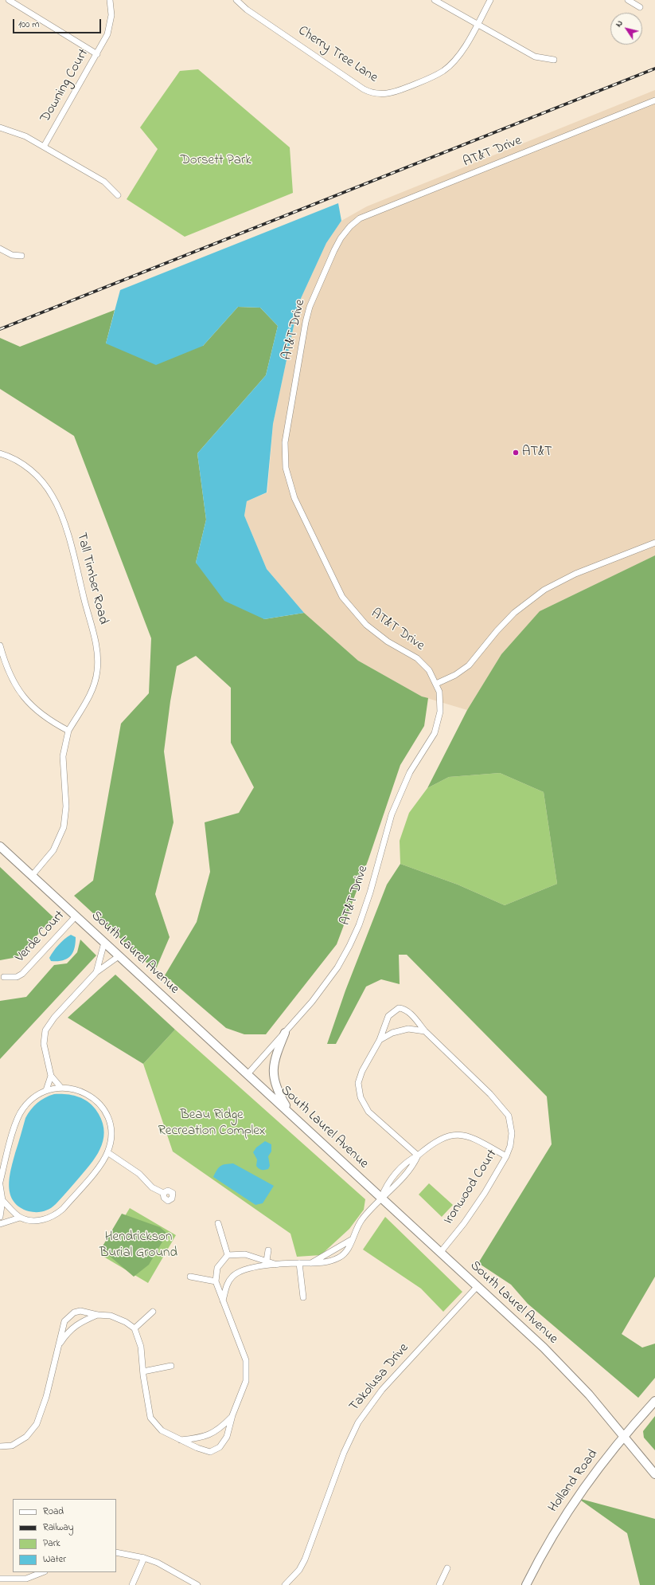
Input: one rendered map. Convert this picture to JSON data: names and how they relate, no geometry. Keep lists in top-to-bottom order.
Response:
{
  "streets": {
    "main road": ["South Laurel Avenue", "Holland Road"],
    "street": [
      "Cherry Tree Lane",
      "Downing Court",
      "AT&T Drive",
      "Tall Timber Road",
      "Verde Court",
      "Ironwood Court",
      "Takolusa Drive"
    ]
  },
  "crossings": [
    ["AT&T Drive", "South Laurel Avenue"],
    ["Tall Timber Road", "South Laurel Avenue"],
    ["Verde Court", "South Laurel Avenue"],
    ["South Laurel Avenue", "Ironwood Court"],
    ["South Laurel Avenue", "Takolusa Drive"],
    ["South Laurel Avenue", "Holland Road"]
  ],
  "parks": ["Dorsett Park", "Beau Ridge Recreation Complex", "Hendrickson Burial Ground"],
  "places": ["AT&T"],
  "legend": [
    "Road",
    "Railway",
    "Park",
    "Water"
  ],
  "scale_bar": "100 m",
  "north": "top left"
}
